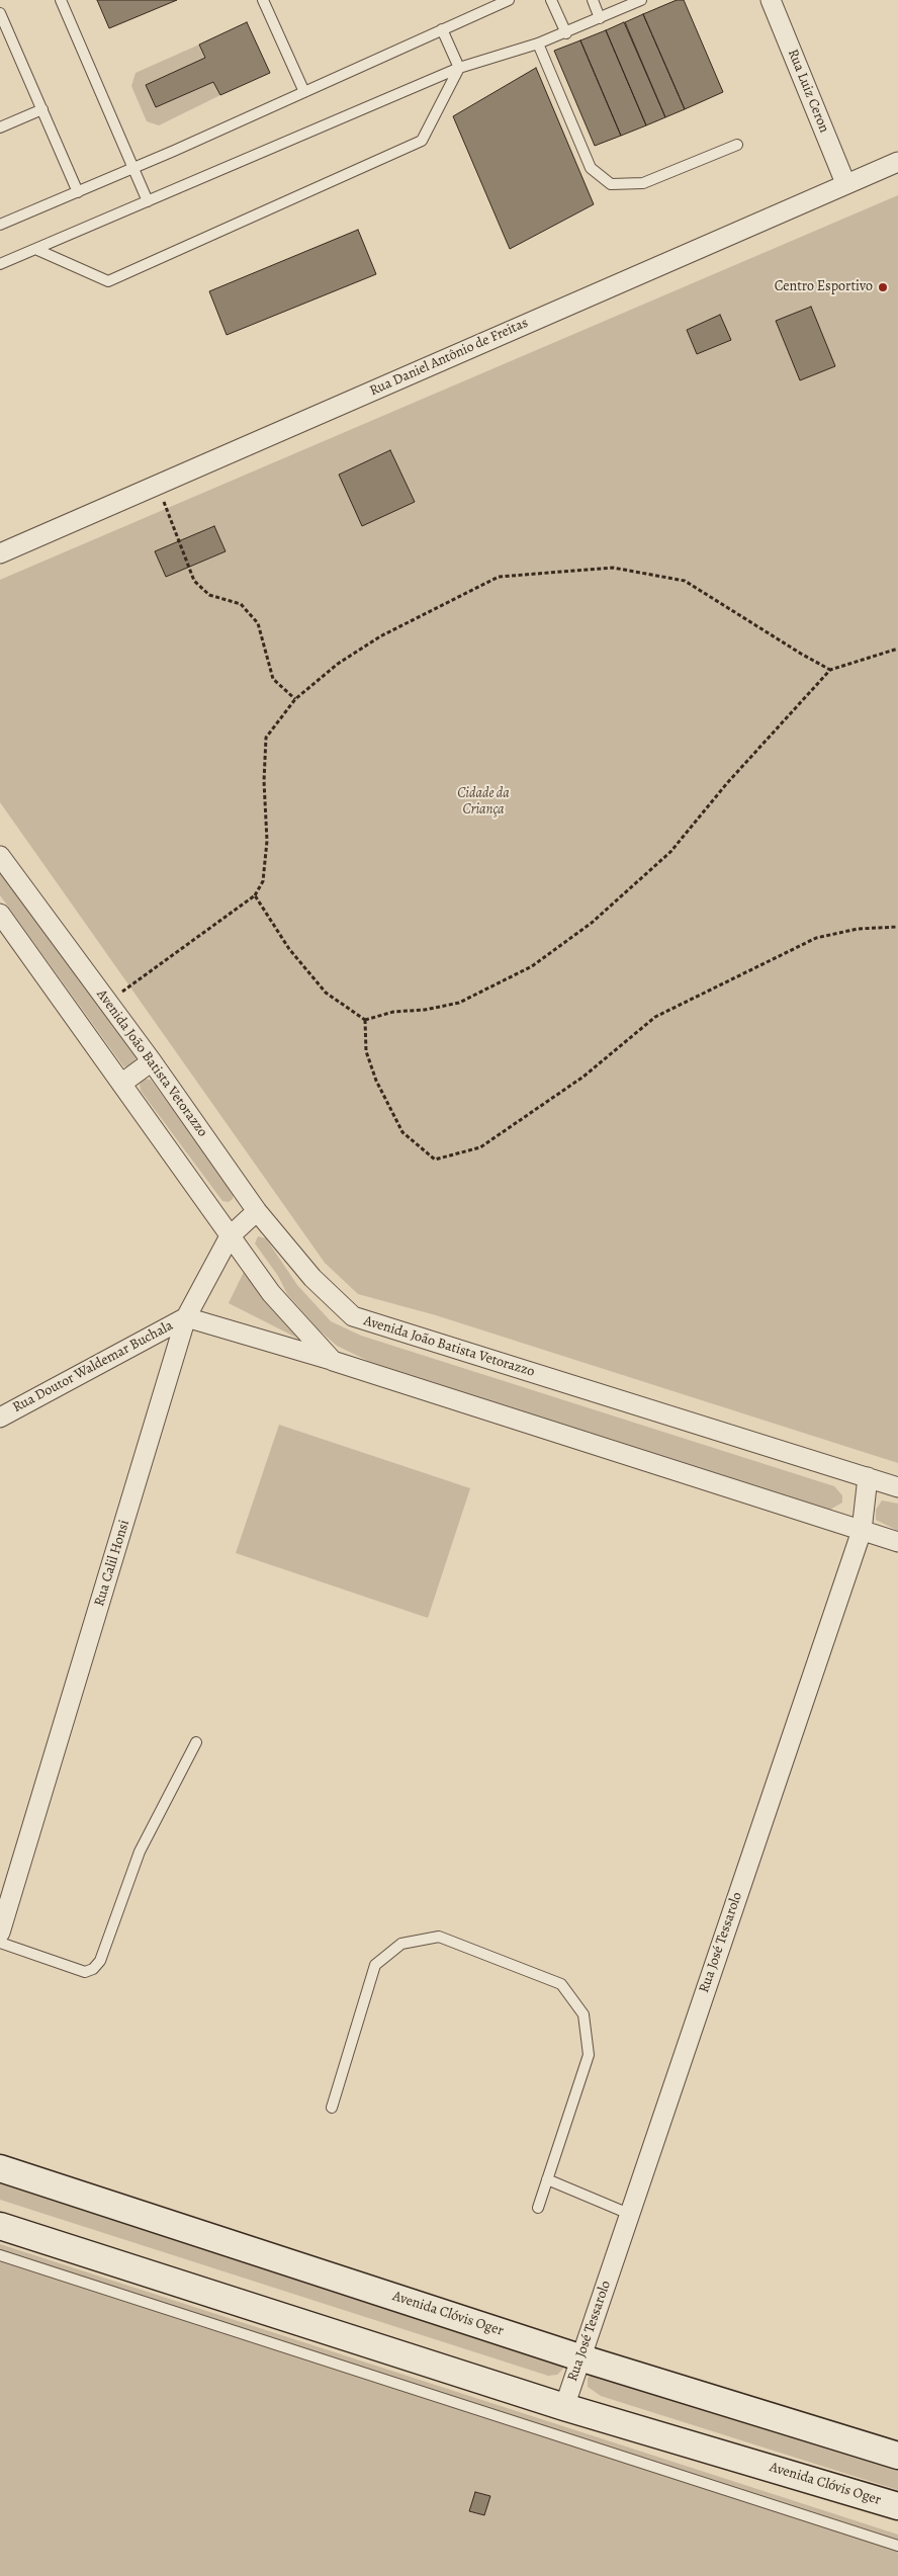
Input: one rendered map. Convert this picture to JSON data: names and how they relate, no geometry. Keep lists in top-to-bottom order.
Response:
{
  "streets": {
    "main road": ["Avenida Clóvis Oger"],
    "street": [
      "Rua Luiz Ceron",
      "Rua Daniel Antônio de Freitas",
      "Avenida João Batista Vetorazzo",
      "Rua Doutor Waldemar Buchala",
      "Rua Calil Honsi",
      "Rua José Tessarolo"
    ]
  },
  "crossings": [
    ["Rua Luiz Ceron", "Rua Daniel Antônio de Freitas"],
    ["Avenida João Batista Vetorazzo", "Rua Calil Honsi"],
    ["Avenida João Batista Vetorazzo", "Rua José Tessarolo"],
    ["Rua Doutor Waldemar Buchala", "Rua Calil Honsi"],
    ["Rua José Tessarolo", "Avenida Clóvis Oger"]
  ],
  "parks": ["Cidade da Criança"],
  "places": ["Centro Esportivo"]
}
